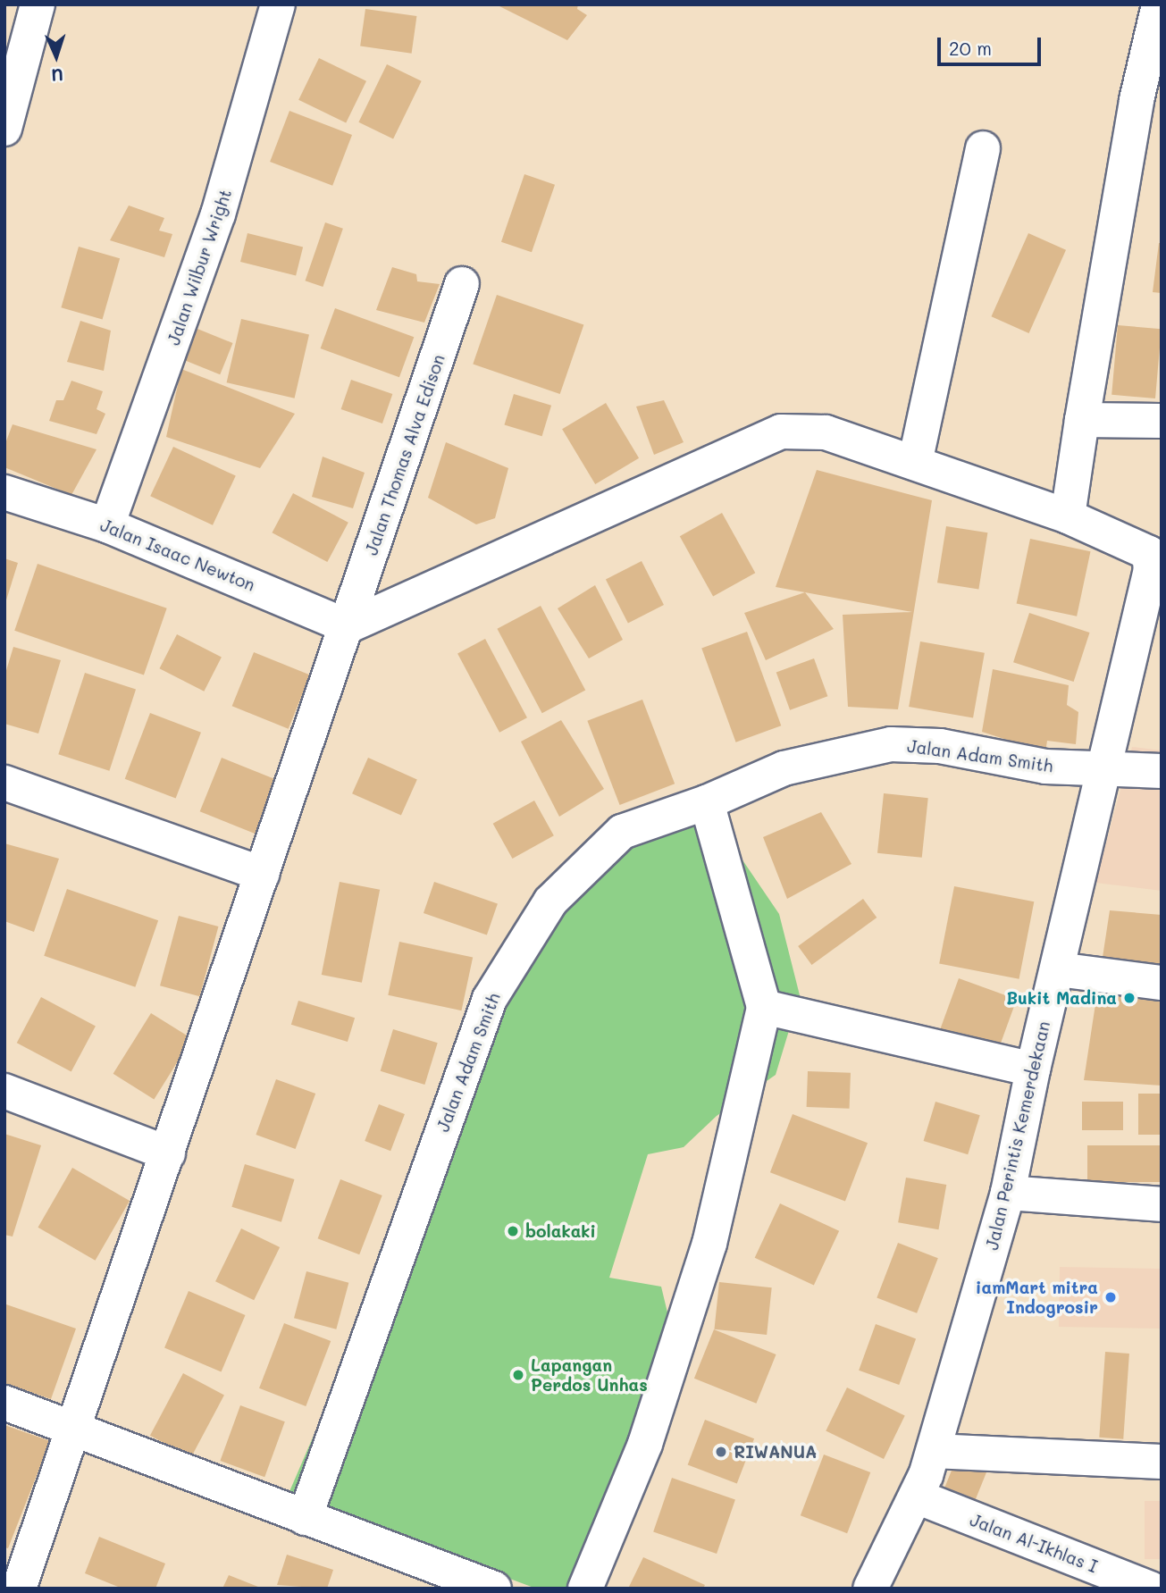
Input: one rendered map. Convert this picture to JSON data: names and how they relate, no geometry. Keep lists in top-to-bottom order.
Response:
{
  "streets": {
    "street": [
      "Jalan Wilbur Wright",
      "Jalan Thomas Alva Edison",
      "Jalan Isaac Newton",
      "Jalan Adam Smith",
      "Jalan Perintis Kemerdekaan",
      "Jalan Al-Ikhlas I"
    ]
  },
  "crossings": [
    ["Jalan Wilbur Wright", "Jalan Isaac Newton"],
    ["Jalan Thomas Alva Edison", "Jalan Isaac Newton"],
    ["Jalan Adam Smith", "Jalan Perintis Kemerdekaan"],
    ["Jalan Perintis Kemerdekaan", "Jalan Al-Ikhlas I"]
  ],
  "places": [
    "Bukit Madina",
    "bolakaki",
    "iamMart mitra Indogrosir",
    "Lapangan Perdos Unhas",
    "RIWANUA"
  ],
  "scale_bar": "20 m",
  "north": "bottom"
}
